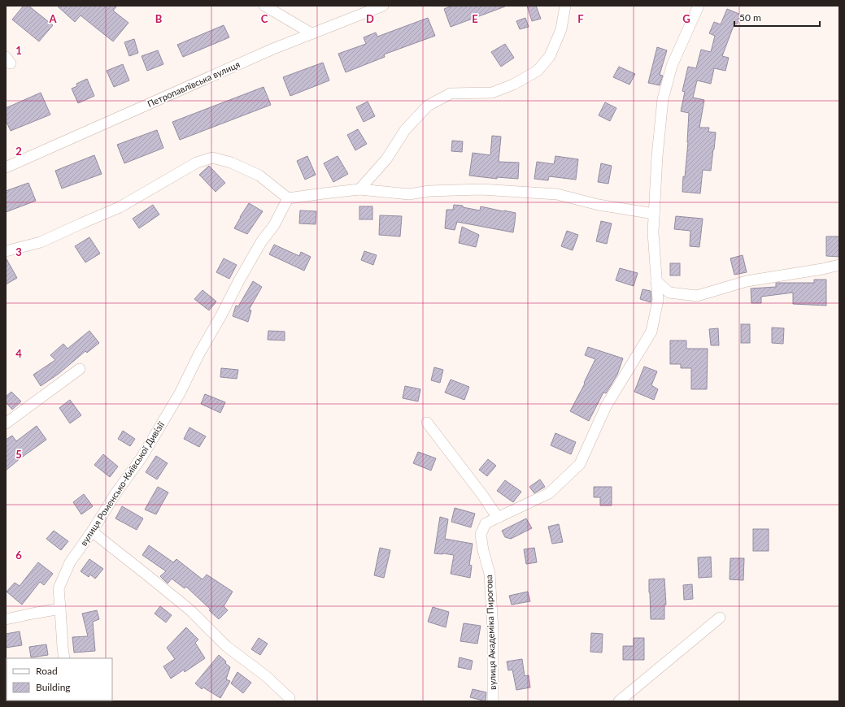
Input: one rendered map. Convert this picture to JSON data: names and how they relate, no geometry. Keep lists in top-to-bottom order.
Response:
{
  "streets": {
    "street": ["Петропавлівська вулиця", "вулиця Роменсько-Київської Дивізії", "вулиця Академіка Пирогова"]
  },
  "legend": ["Road", "Building"],
  "scale_bar": "50 m",
  "grid": {
    "columns": [
      "A",
      "B",
      "C",
      "D",
      "E",
      "F",
      "G"
    ],
    "rows": [
      "1",
      "2",
      "3",
      "4",
      "5",
      "6"
    ]
  }
}
